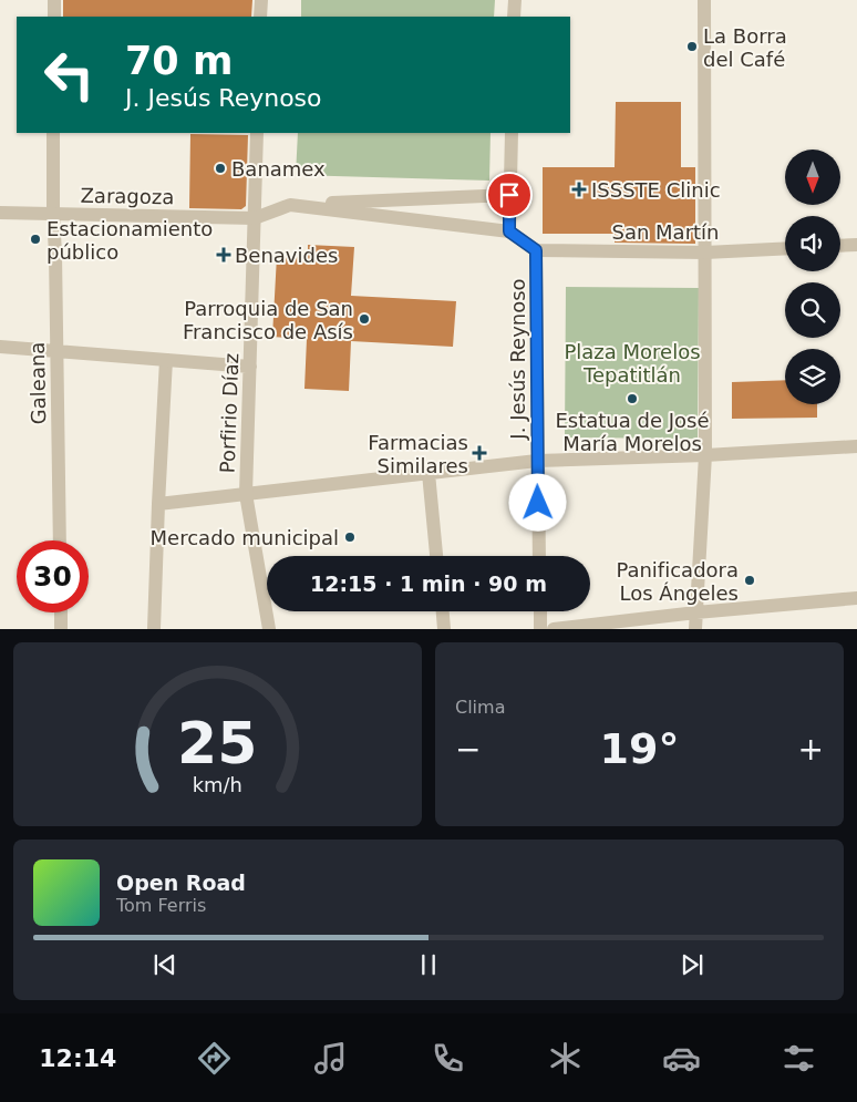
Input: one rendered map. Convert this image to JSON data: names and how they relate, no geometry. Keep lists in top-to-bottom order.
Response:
{
  "streets": {
    "street": [
      "Zaragoza",
      "San Martín",
      "J. Jesús Reynoso",
      "Galeana",
      "Porfirio Díaz"
    ]
  },
  "crossings": [
    ["Zaragoza", "Galeana"],
    ["Zaragoza", "Porfirio Díaz"],
    ["San Martín", "J. Jesús Reynoso"]
  ],
  "parks": ["Plaza Morelos Tepatitlán"],
  "places": {
    "other": [
      "La Borra del Café",
      "Banamex",
      "Estacionamiento público",
      "Parroquia de San Francisco de Asís",
      "Estatua de José María Morelos",
      "Mercado municipal",
      "Panificadora Los Ángeles"
    ],
    "health": ["ISSSTE Clinic", "Benavides", "Farmacias Similares"]
  },
  "north": "bottom",
  "page": {
    "turn": ["70 m", "J. Jesús Reynoso"],
    "limit": "30",
    "trip": "12:15 · 1 min · 90 m",
    "tile": "Clima",
    "heat": ["−", "19°", "+"],
    "song": ["Open Road", "Tom Ferris"],
    "tabs": "12:14",
    "gauge": ["25", "km/h"]
  }
}
